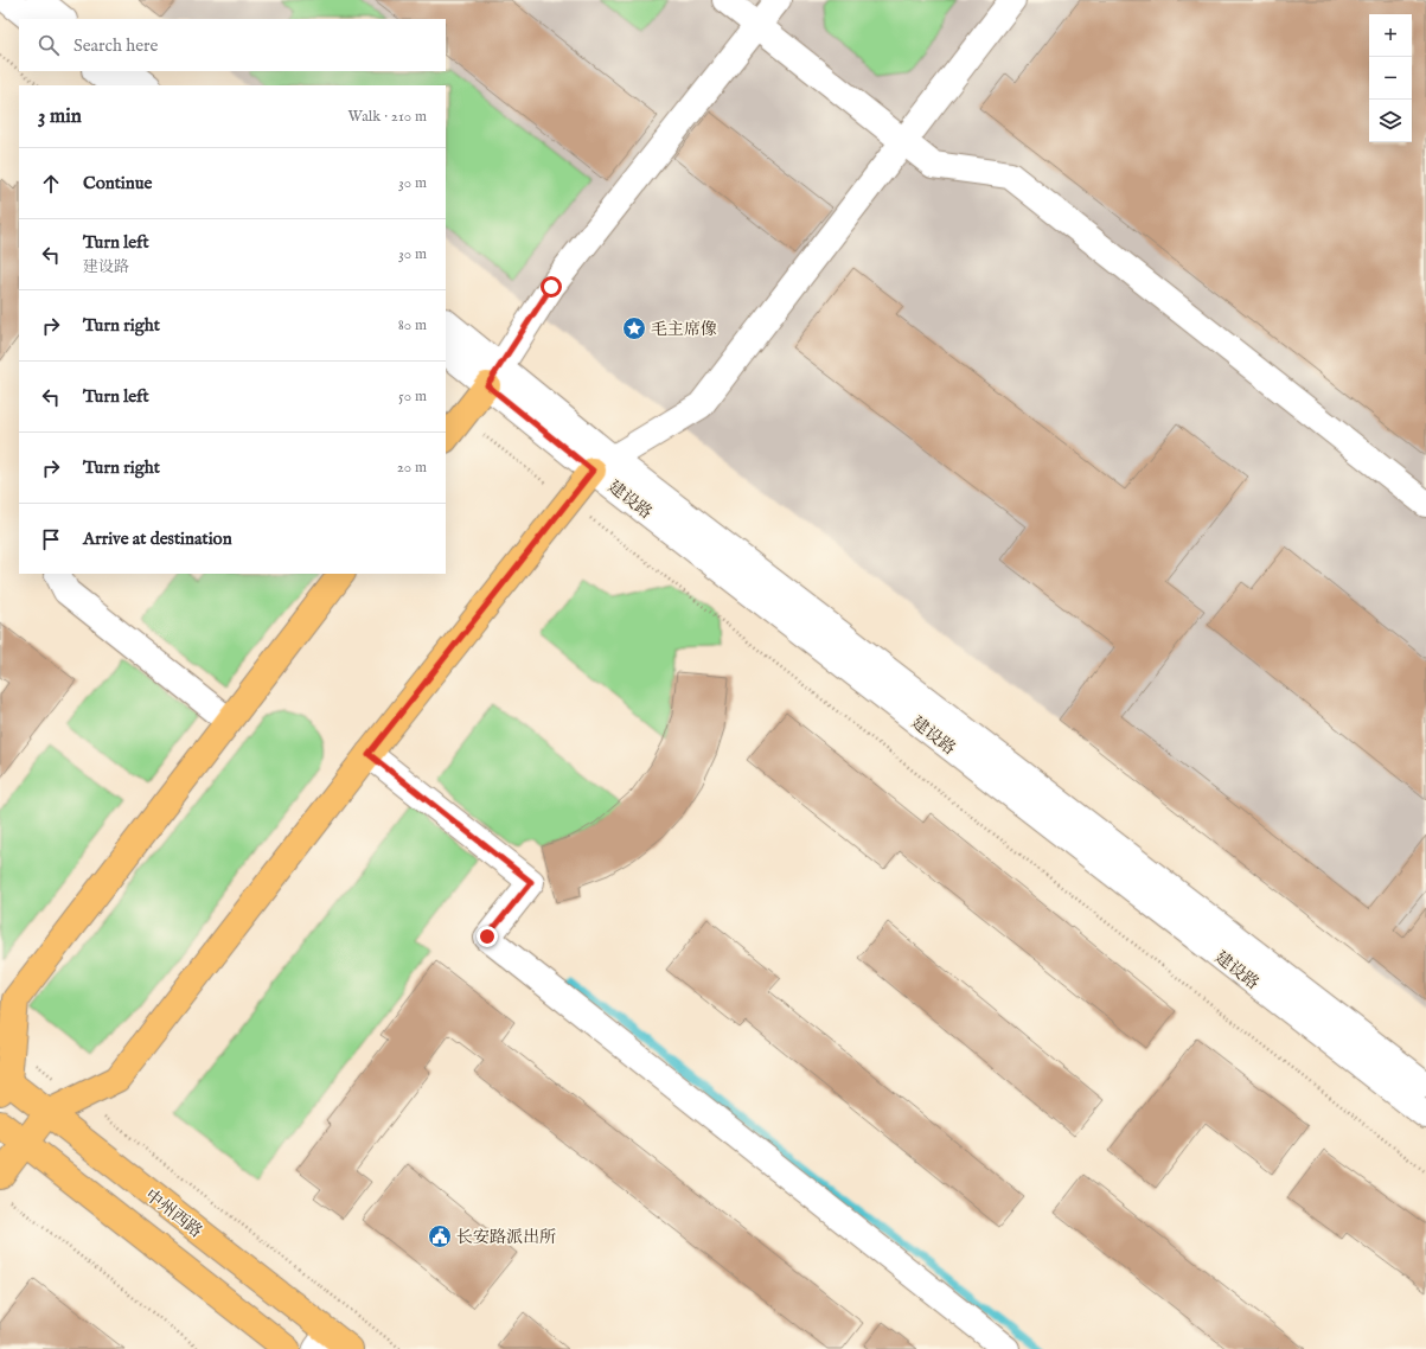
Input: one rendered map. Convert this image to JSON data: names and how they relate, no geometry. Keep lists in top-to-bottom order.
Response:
{
  "streets": {
    "main road": ["中州西路"],
    "street": ["建设路"]
  },
  "places": {
    "place": ["毛主席像"],
    "public building": ["长安路派出所"]
  },
  "page": {
    "map_buttons": ["+", "−"],
    "search": "Search here",
    "heading": ["3 min", "Walk · 210 m"],
    "list": [
      ["Continue", "30 m"],
      ["Turn left", "建设路", "30 m"],
      ["Turn right", "80 m"],
      ["Turn left", "50 m"],
      ["Turn right", "20 m"],
      "Arrive at destination"
    ]
  }
}
